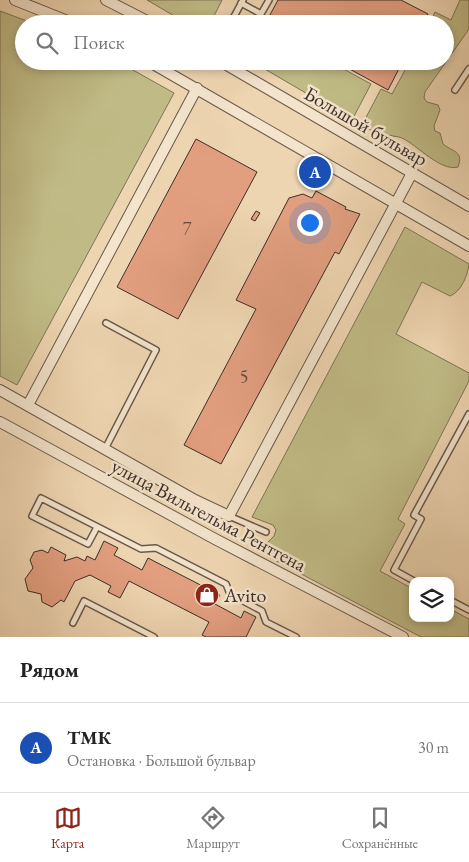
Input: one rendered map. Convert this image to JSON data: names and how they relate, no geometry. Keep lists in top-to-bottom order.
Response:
{
  "streets": {
    "street": ["Большой бульвар", "улица Вильгельма Рентгена"]
  },
  "places": {
    "shop": ["Avito"]
  },
  "house_numbers": ["7", "5"],
  "page": {
    "search": "Поиск",
    "pins": "A",
    "heading": "Рядом",
    "list": [
      {
        "mark": "A",
        "name": "ТМК",
        "note": "Остановка · Большой бульвар",
        "value": "30 m"
      }
    ],
    "nav": ["Карта", "Маршрут", "Сохранённые"]
  }
}
